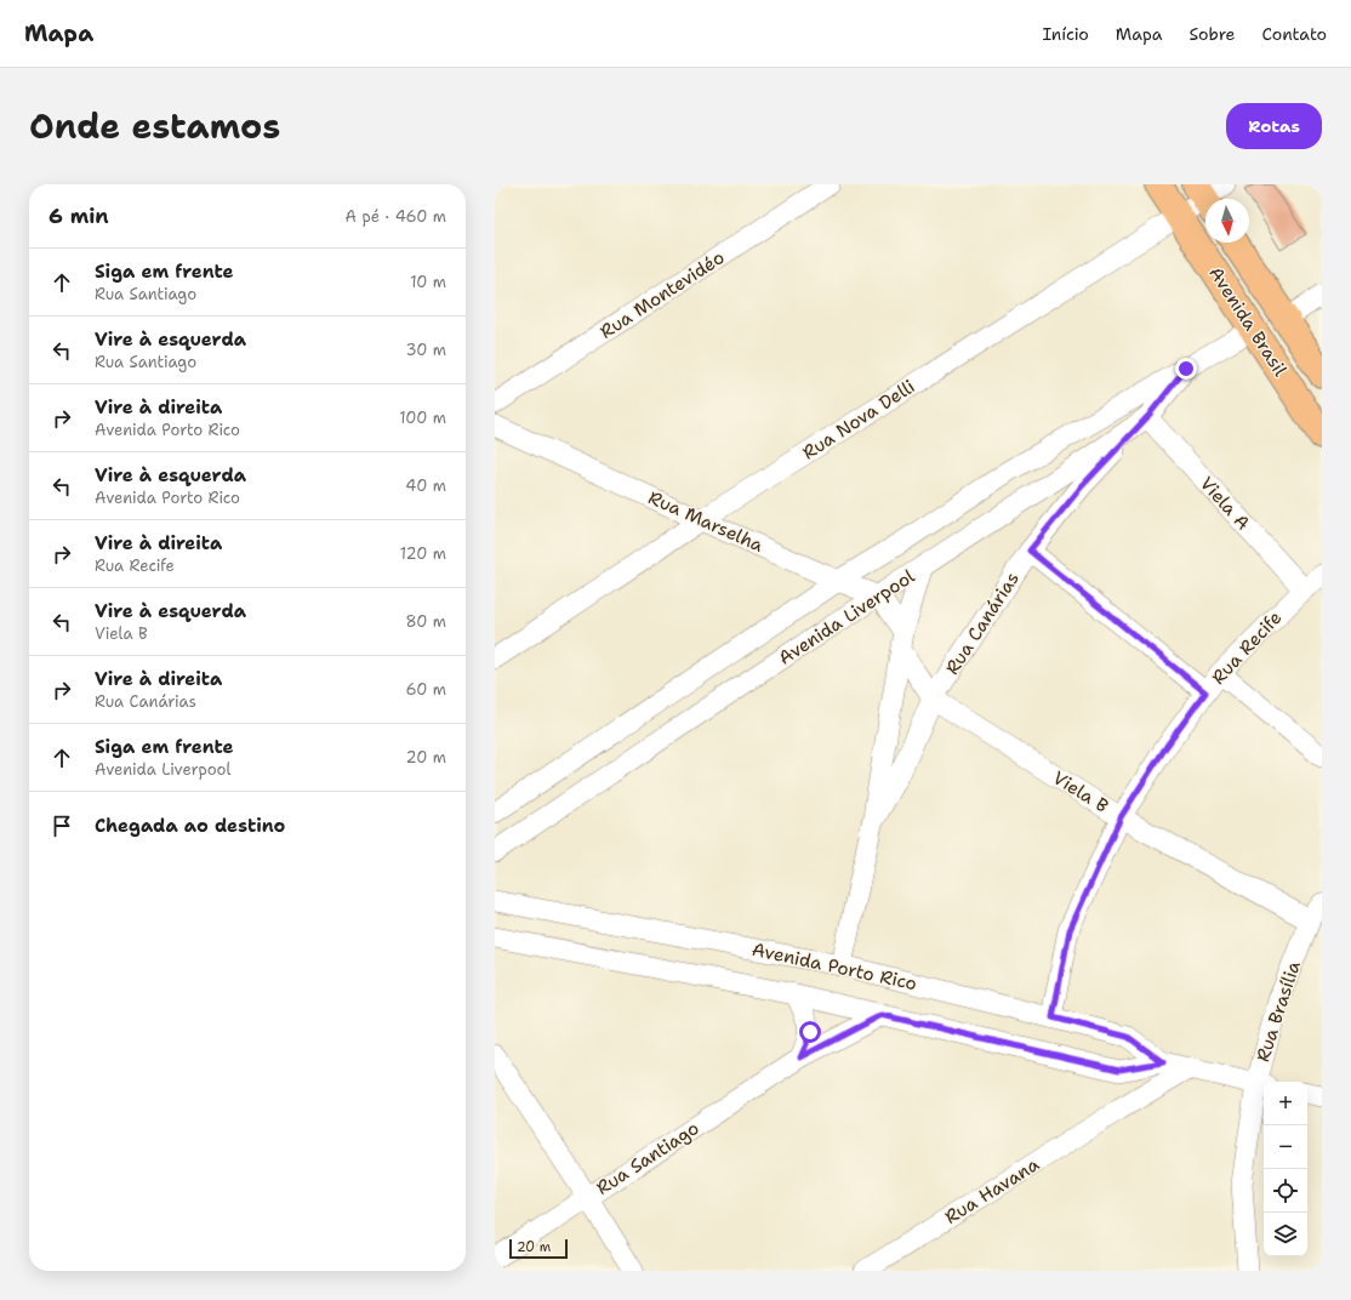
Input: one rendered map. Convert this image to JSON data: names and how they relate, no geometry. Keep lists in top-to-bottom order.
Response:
{
  "streets": {
    "main road": ["Avenida Brasil"],
    "street": [
      "Rua Montevidéo",
      "Rua Nova Delli",
      "Viela A",
      "Rua Marselha",
      "Avenida Liverpool",
      "Rua Canárias",
      "Rua Recife",
      "Viela B",
      "Avenida Porto Rico",
      "Rua Brasília",
      "Rua Santiago",
      "Rua Havana"
    ]
  },
  "crossings": [
    ["Avenida Brasil", "Rua Nova Delli"],
    ["Avenida Brasil", "Avenida Liverpool"],
    ["Rua Nova Delli", "Rua Marselha"],
    ["Viela A", "Avenida Liverpool"],
    ["Viela A", "Rua Canárias"],
    ["Viela A", "Rua Recife"],
    ["Rua Marselha", "Avenida Liverpool"],
    ["Avenida Liverpool", "Rua Canárias"],
    ["Rua Canárias", "Viela B"],
    ["Rua Canárias", "Avenida Porto Rico"],
    ["Rua Recife", "Viela B"],
    ["Rua Recife", "Avenida Porto Rico"],
    ["Viela B", "Rua Brasília"],
    ["Avenida Porto Rico", "Rua Brasília"],
    ["Avenida Porto Rico", "Rua Santiago"],
    ["Avenida Porto Rico", "Rua Havana"]
  ],
  "scale_bar": "20 m",
  "north": "bottom",
  "page": {
    "header": "Mapa",
    "nav": [
      "Início",
      "Mapa",
      "Sobre",
      "Contato"
    ],
    "title": "Onde estamos",
    "buttons": "Rotas",
    "heading": ["6 min", "A pé · 460 m"],
    "list": [
      ["Siga em frente", "Rua Santiago", "10 m"],
      ["Vire à esquerda", "Rua Santiago", "30 m"],
      ["Vire à direita", "Avenida Porto Rico", "100 m"],
      ["Vire à esquerda", "Avenida Porto Rico", "40 m"],
      ["Vire à direita", "Rua Recife", "120 m"],
      ["Vire à esquerda", "Viela B", "80 m"],
      ["Vire à direita", "Rua Canárias", "60 m"],
      ["Siga em frente", "Avenida Liverpool", "20 m"],
      "Chegada ao destino"
    ],
    "map_buttons": ["+", "−"],
    "scale": "20 m"
  }
}
